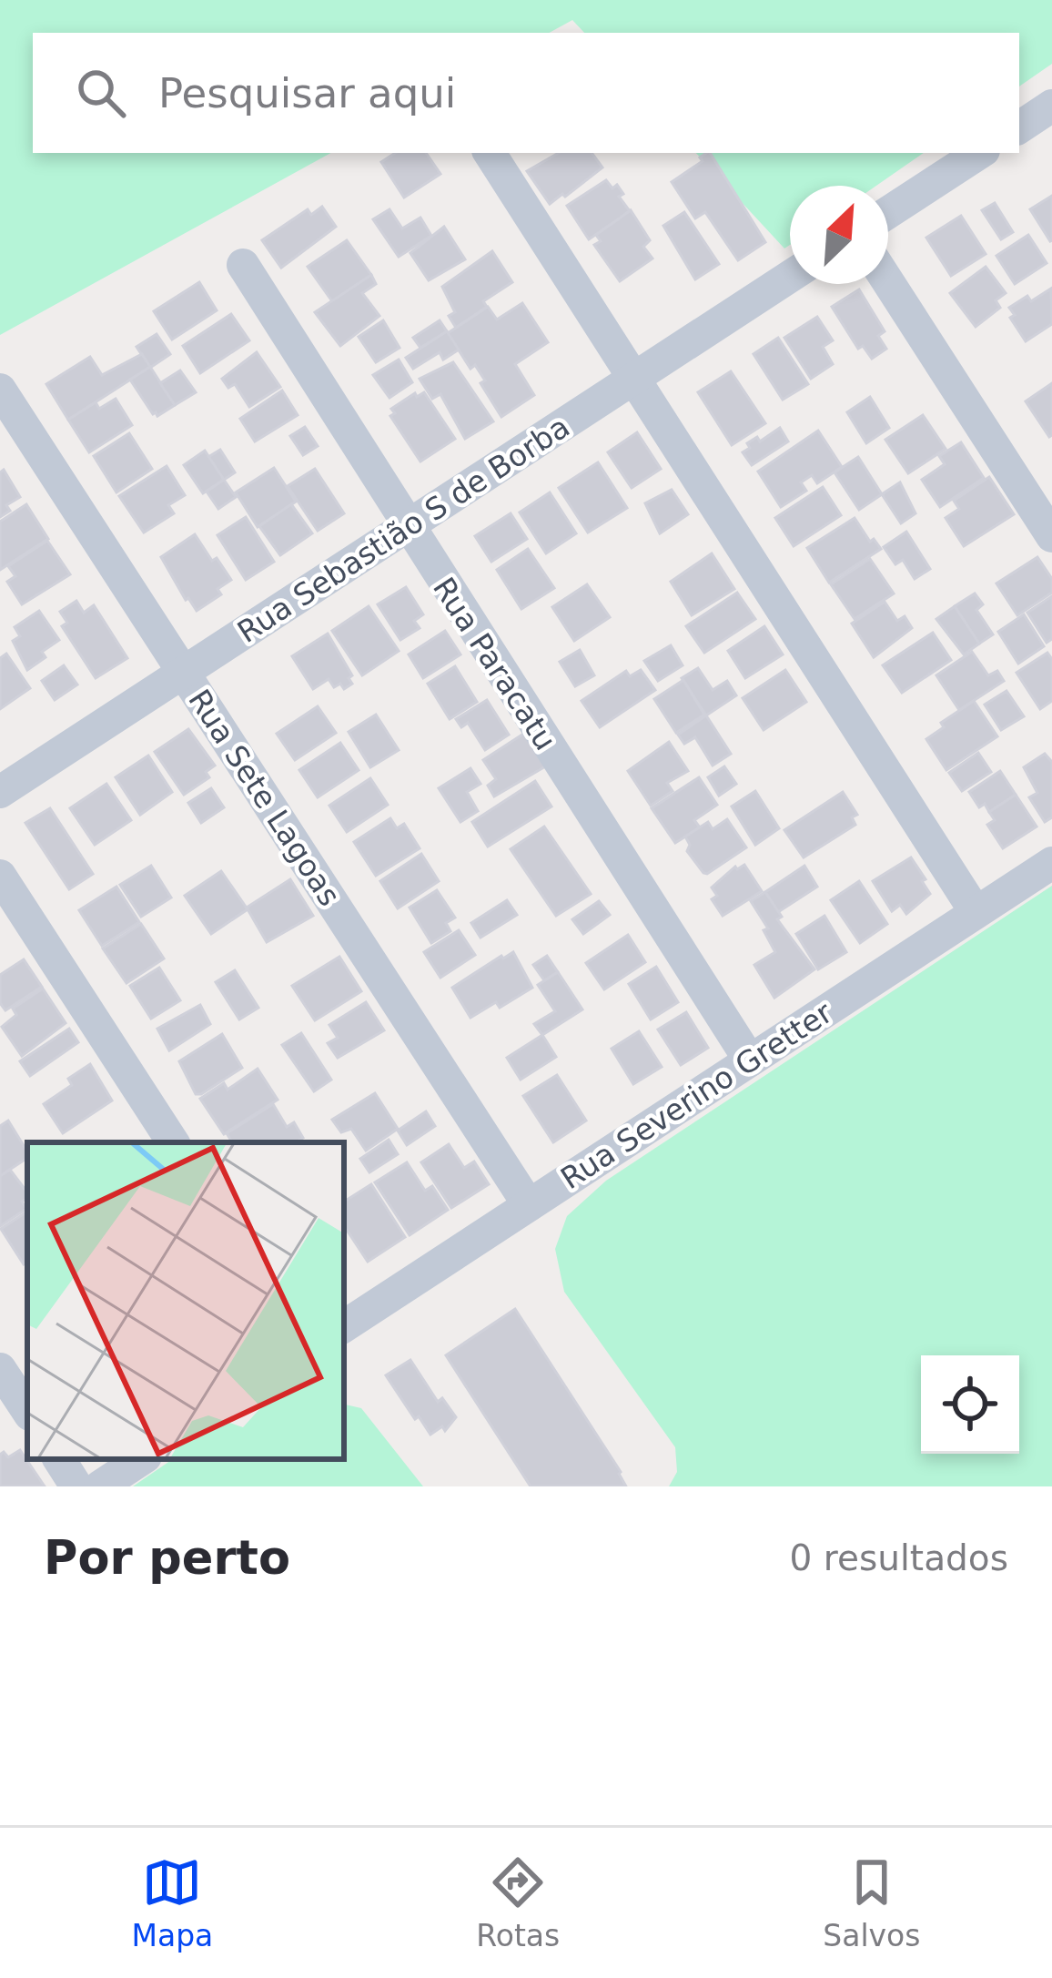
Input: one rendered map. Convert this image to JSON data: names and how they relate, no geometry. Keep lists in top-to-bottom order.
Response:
{
  "streets": {
    "street": [
      "Rua Sebastião S de Borba",
      "Rua Paracatu",
      "Rua Sete Lagoas",
      "Rua Severino Gretter"
    ]
  },
  "crossings": [
    ["Rua Sebastião S de Borba", "Rua Paracatu"],
    ["Rua Sebastião S de Borba", "Rua Sete Lagoas"],
    ["Rua Paracatu", "Rua Severino Gretter"],
    ["Rua Sete Lagoas", "Rua Severino Gretter"]
  ],
  "north": "top right",
  "page": {
    "search": "Pesquisar aqui",
    "heading": ["Por perto", "0 resultados"],
    "nav": ["Mapa", "Rotas", "Salvos"]
  }
}
